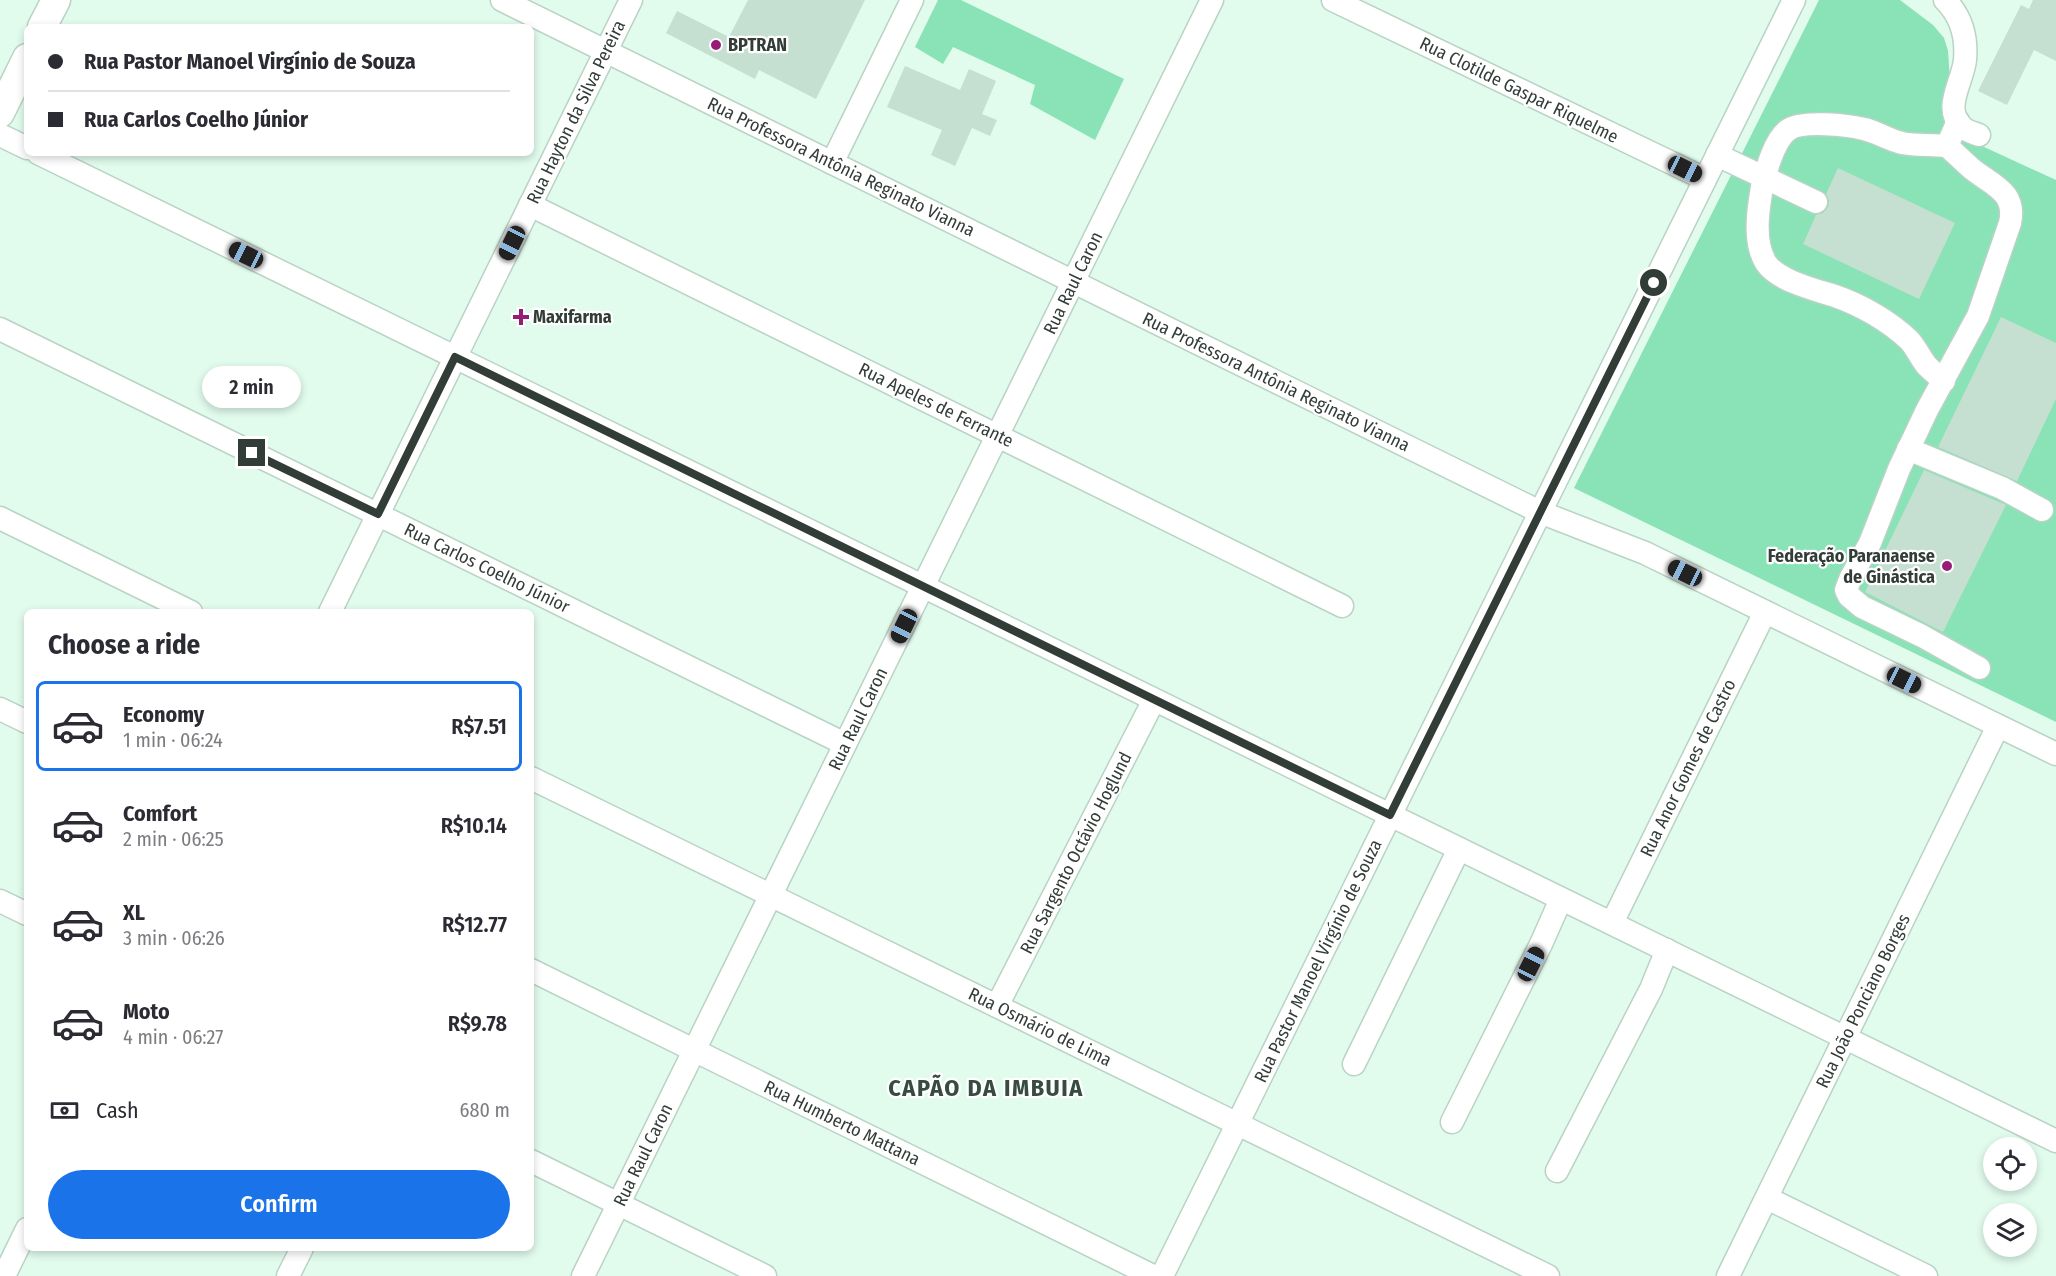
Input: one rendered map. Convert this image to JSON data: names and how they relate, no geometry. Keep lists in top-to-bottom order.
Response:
{
  "streets": {
    "street": [
      "Rua Clotilde Gaspar Riquelme",
      "Rua Hayton da Silva Pereira",
      "Rua Professora Antônia Reginato Vianna",
      "Rua Raul Caron",
      "Rua Apeles de Ferrante",
      "Rua Carlos Coelho Júnior",
      "Rua Anor Gomes de Castro",
      "Rua Sargento Octávio Hoglund",
      "Rua Pastor Manoel Virgínio de Souza",
      "Rua João Ponciano Borges",
      "Rua Osmário de Lima",
      "Rua Humberto Mattana"
    ]
  },
  "crossings": [
    ["Rua Clotilde Gaspar Riquelme", "Rua Pastor Manoel Virgínio de Souza"],
    ["Rua Hayton da Silva Pereira", "Rua Professora Antônia Reginato Vianna"],
    ["Rua Hayton da Silva Pereira", "Rua Apeles de Ferrante"],
    ["Rua Hayton da Silva Pereira", "Rua Carlos Coelho Júnior"],
    ["Rua Professora Antônia Reginato Vianna", "Rua Raul Caron"],
    ["Rua Professora Antônia Reginato Vianna", "Rua Anor Gomes de Castro"],
    ["Rua Professora Antônia Reginato Vianna", "Rua Pastor Manoel Virgínio de Souza"],
    ["Rua Professora Antônia Reginato Vianna", "Rua João Ponciano Borges"],
    ["Rua Raul Caron", "Rua Apeles de Ferrante"],
    ["Rua Raul Caron", "Rua Carlos Coelho Júnior"],
    ["Rua Raul Caron", "Rua Osmário de Lima"],
    ["Rua Raul Caron", "Rua Humberto Mattana"],
    ["Rua Sargento Octávio Hoglund", "Rua Osmário de Lima"],
    ["Rua Pastor Manoel Virgínio de Souza", "Rua Osmário de Lima"]
  ],
  "districts": ["CAPÃO DA IMBUIA"],
  "places": {
    "other": ["BPTRAN", "Federação Paranaense de Ginástica"],
    "health": ["Maxifarma"]
  },
  "page": {
    "banner": ["Rua Pastor Manoel Virgínio de Souza", "Rua Carlos Coelho Júnior"],
    "bubble": "2 min",
    "heading": "Choose a ride",
    "list": [
      {
        "name": "Economy",
        "note": "1 min · 06:24",
        "value": "R$7.51"
      },
      {
        "name": "Comfort",
        "note": "2 min · 06:25",
        "value": "R$10.14"
      },
      {
        "name": "XL",
        "note": "3 min · 06:26",
        "value": "R$12.77"
      },
      {
        "name": "Moto",
        "note": "4 min · 06:27",
        "value": "R$9.78"
      }
    ],
    "pay": ["Cash", "680 m"],
    "buttons": "Confirm"
  }
}
